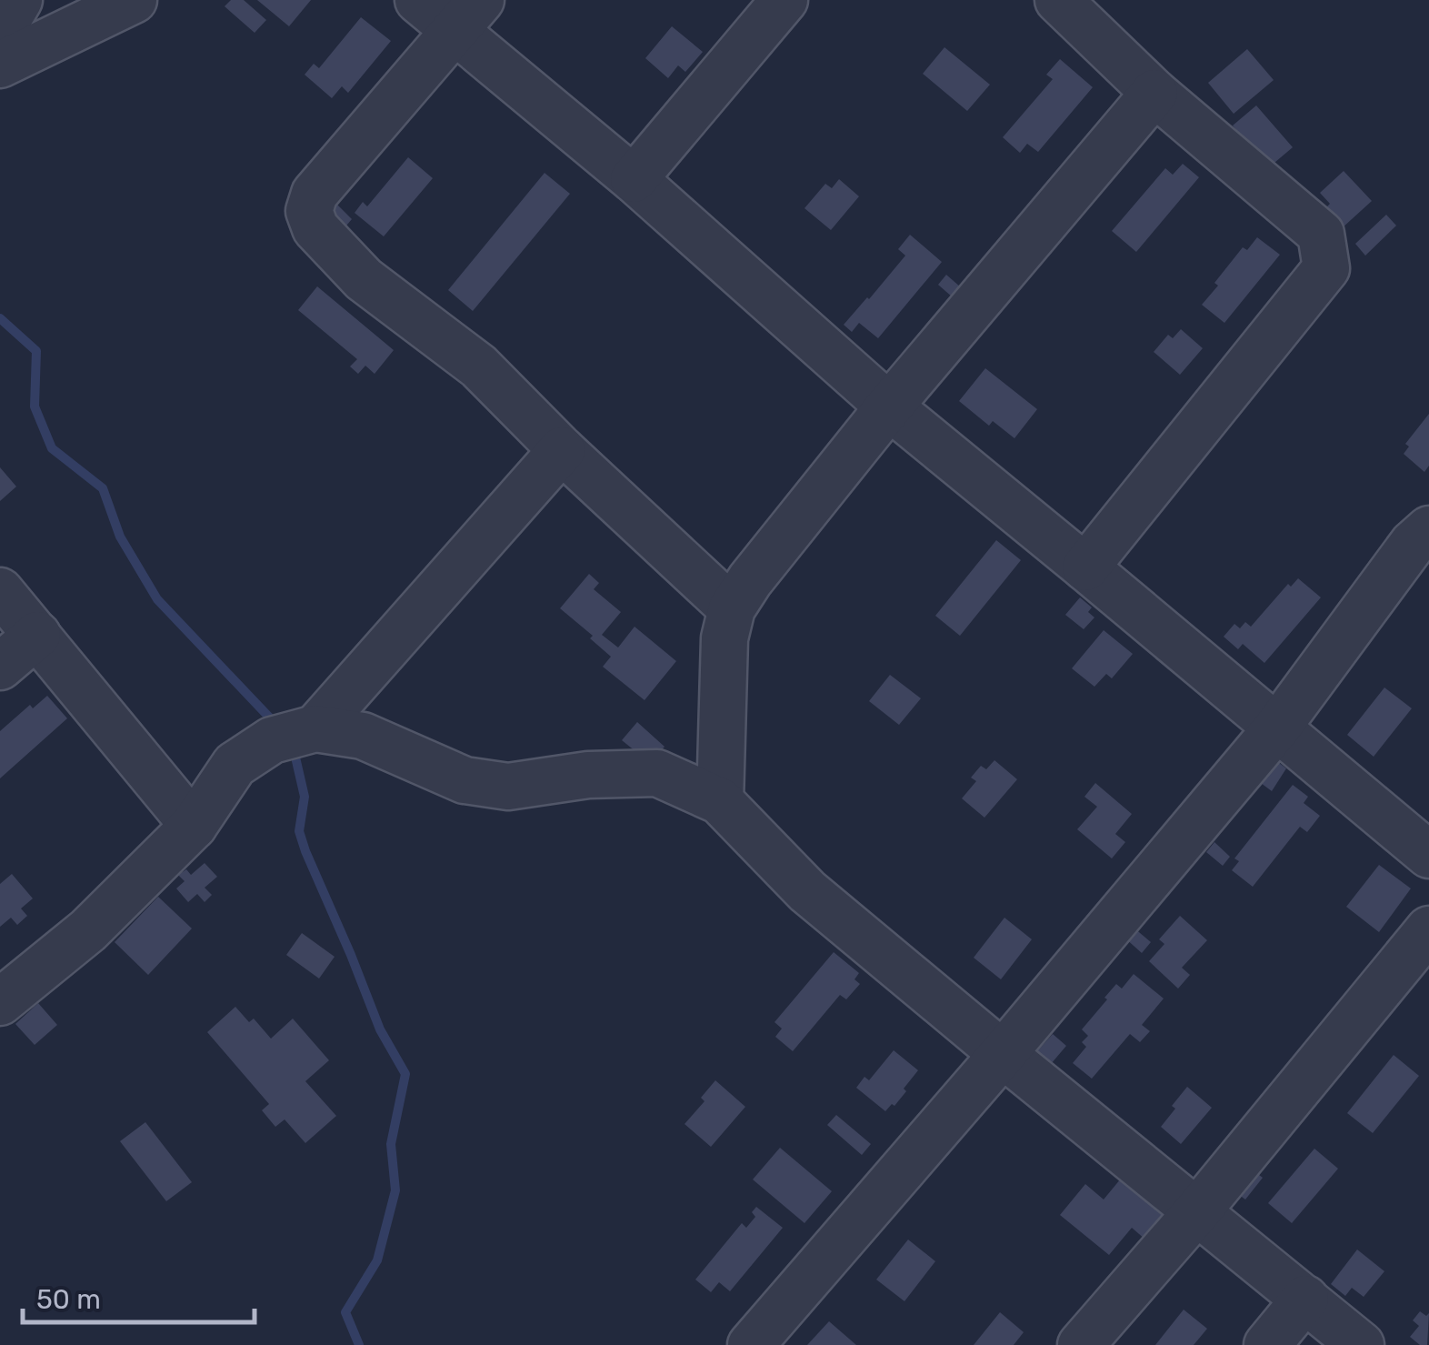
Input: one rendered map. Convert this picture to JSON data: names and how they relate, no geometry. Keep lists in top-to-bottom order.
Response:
{
  "scale_bar": "50 m"
}
